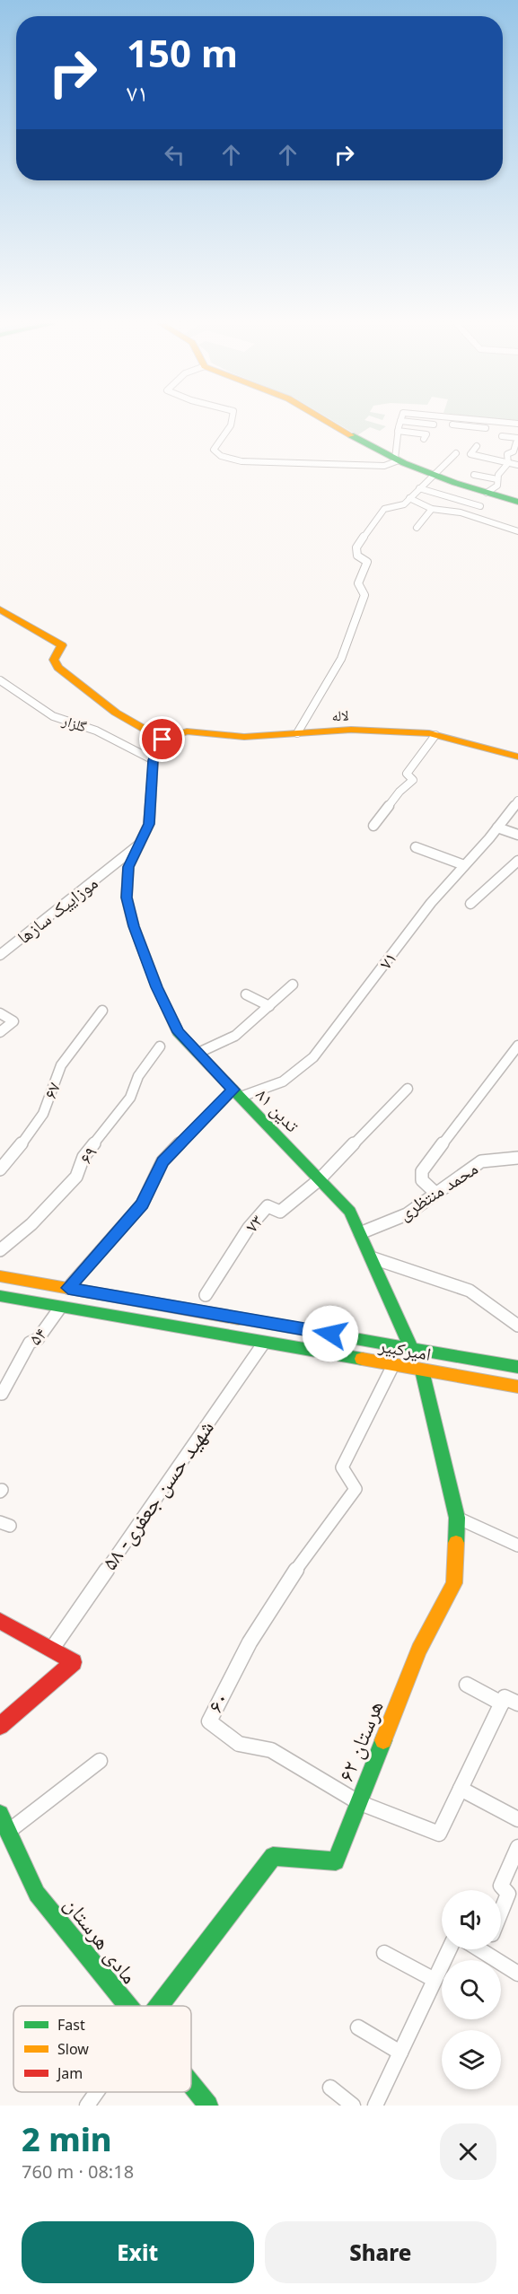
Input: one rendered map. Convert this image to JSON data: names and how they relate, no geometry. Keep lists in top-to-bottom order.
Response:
{
  "streets": {
    "street": [
      "لاله",
      "گلزار",
      "موزاییک سازها",
      "۷۱",
      "۶۷",
      "تدین ۸۱",
      "۶۹",
      "محمد منتظری",
      "۷۳",
      "۵۴",
      "امیرکبیر",
      "شهید حسن جعفری- ۵۸",
      "۶۰",
      "هرستان ۶۲",
      "مادی هرستان"
    ]
  },
  "crossings": [
    ["لاله", "تدین ۸۱"],
    ["گلزار", "تدین ۸۱"],
    ["موزاییک سازها", "تدین ۸۱"],
    ["۷۱", "تدین ۸۱"],
    ["۷۱", "امیرکبیر"],
    ["تدین ۸۱", "محمد منتظری"],
    ["تدین ۸۱", "۷۳"],
    ["تدین ۸۱", "امیرکبیر"],
    ["۵۴", "امیرکبیر"],
    ["امیرکبیر", "شهید حسن جعفری- ۵۸"],
    ["امیرکبیر", "۶۰"],
    ["امیرکبیر", "هرستان ۶۲"],
    ["۶۰", "هرستان ۶۲"]
  ],
  "legend": ["Fast", "Slow", "Jam"],
  "page": {
    "turn": ["150 m", "۷۱"],
    "heading": ["2 min", "760 m · 08:18"],
    "buttons": ["Exit", "Share"]
  }
}
